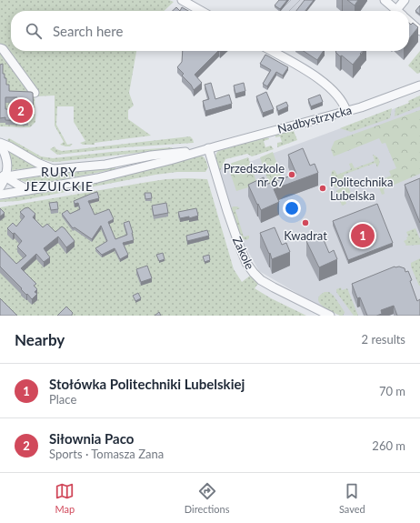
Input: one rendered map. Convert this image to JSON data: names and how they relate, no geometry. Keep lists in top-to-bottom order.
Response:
{
  "streets": {
    "street": ["Nadbystrzycka", "Zakole"]
  },
  "crossings": [
    ["Nadbystrzycka", "Zakole"]
  ],
  "districts": ["RURY JEZUICKIE"],
  "places": ["Przedszkole nr 67", "Politechnika Lubelska", "Kwadrat"],
  "page": {
    "search": "Search here",
    "pins": ["2", "1"],
    "heading": ["Nearby", "2 results"],
    "list": [
      {
        "mark": "1",
        "name": "Stołówka Politechniki Lubelskiej",
        "note": "Place",
        "value": "70 m"
      },
      {
        "mark": "2",
        "name": "Siłownia Paco",
        "note": "Sports · Tomasza Zana",
        "value": "260 m"
      }
    ],
    "nav": ["Map", "Directions", "Saved"]
  }
}
